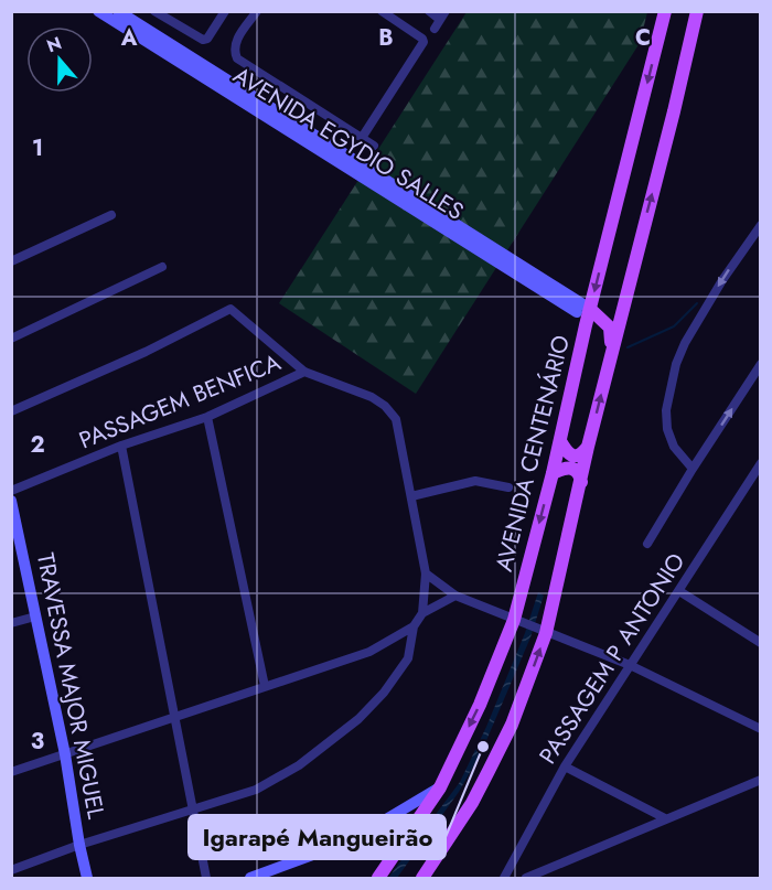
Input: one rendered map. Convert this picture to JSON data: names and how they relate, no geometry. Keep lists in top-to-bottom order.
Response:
{
  "streets": {
    "main road": ["AVENIDA CENTENÁRIO"],
    "street": [
      "AVENIDA EGYDIO SALLES",
      "PASSAGEM BENFICA",
      "PASSAGEM P ANTONIO",
      "TRAVESSA MAJOR MIGUEL"
    ]
  },
  "crossings": [
    ["AVENIDA EGYDIO SALLES", "AVENIDA CENTENÁRIO"]
  ],
  "places": ["Igarapé Mangueirão"],
  "north": "top",
  "grid": {
    "columns": ["A", "B", "C"],
    "rows": ["1", "2", "3"]
  }
}
